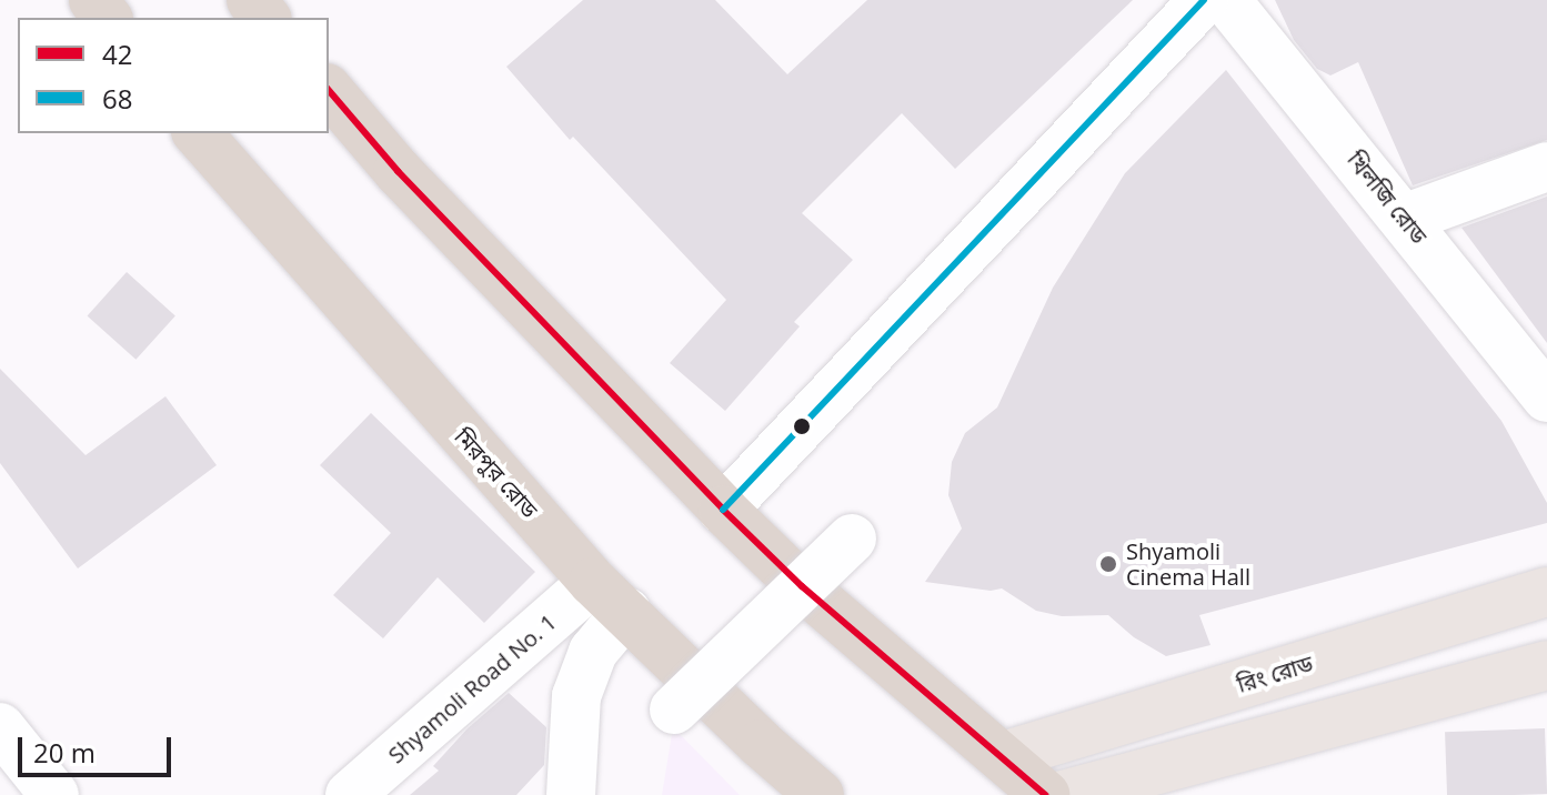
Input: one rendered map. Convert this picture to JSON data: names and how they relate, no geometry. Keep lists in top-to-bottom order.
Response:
{
  "streets": {
    "highway": ["মিরপুর রোড"],
    "main road": ["রিং রোড"],
    "street": ["খিলজি রোড", "Shyamoli Road No. 1"]
  },
  "crossings": [
    ["মিরপুর রোড", "Shyamoli Road No. 1"]
  ],
  "places": ["Shyamoli Cinema Hall"],
  "lines": ["transit line 68", "transit line 42"],
  "legend": ["42", "68"],
  "scale_bar": "20 m"
}
